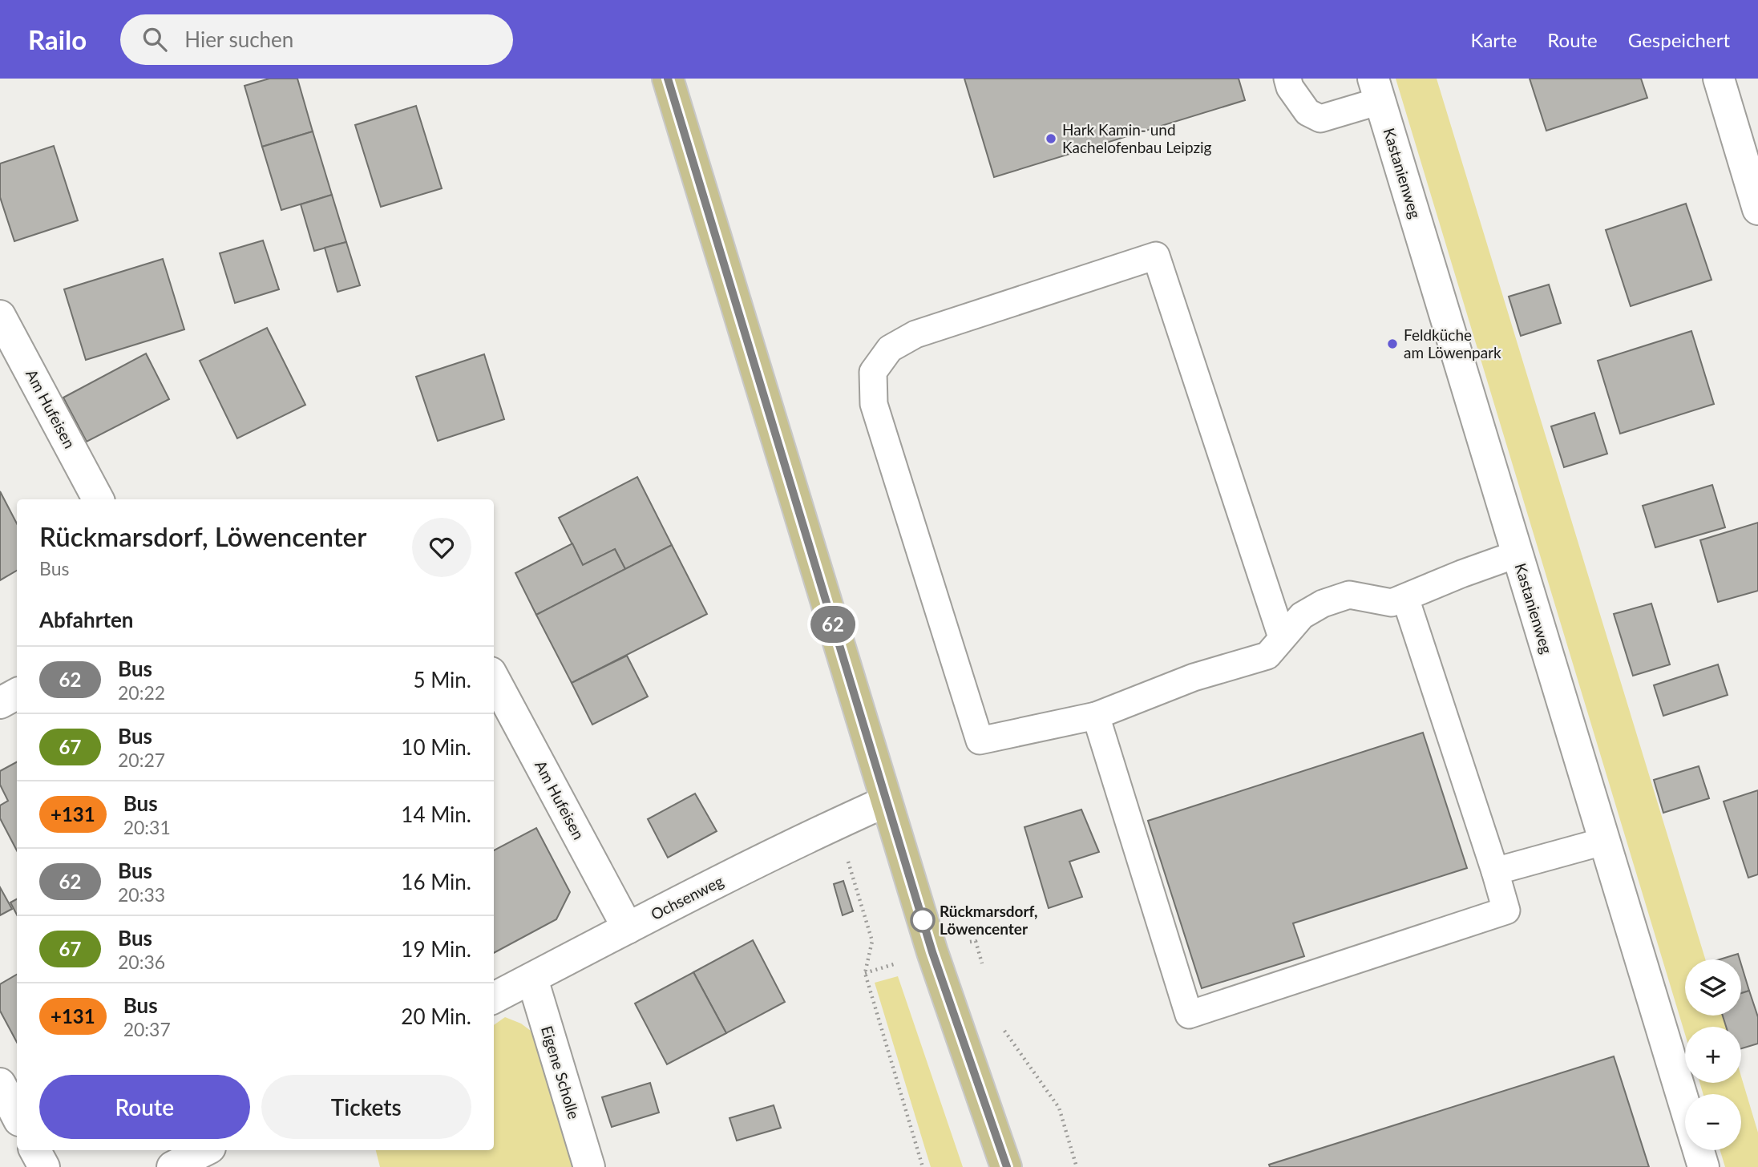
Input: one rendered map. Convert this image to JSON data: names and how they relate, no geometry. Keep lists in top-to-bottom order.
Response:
{
  "streets": {
    "street": [
      "Kastanienweg",
      "Am Hufeisen",
      "Ochsenweg",
      "Eigene Scholle"
    ]
  },
  "crossings": [
    ["Am Hufeisen", "Ochsenweg"],
    ["Ochsenweg", "Eigene Scholle"]
  ],
  "places": ["Hark Kamin- und Kachelofenbau Leipzig", "Feldküche am Löwenpark", "Rückmarsdorf, Löwencenter"],
  "lines": ["bus line 62"],
  "page": {
    "header": "Railo",
    "search": "Hier suchen",
    "nav": ["Karte", "Route", "Gespeichert"],
    "on_map": "62",
    "heading": [
      ["Rückmarsdorf, Löwencenter", "Bus"],
      "Abfahrten"
    ],
    "list": [
      {
        "mark": "62",
        "name": "Bus",
        "note": "20:22",
        "value": "5 Min."
      },
      {
        "mark": "67",
        "name": "Bus",
        "note": "20:27",
        "value": "10 Min."
      },
      {
        "mark": "+131",
        "name": "Bus",
        "note": "20:31",
        "value": "14 Min."
      },
      {
        "mark": "62",
        "name": "Bus",
        "note": "20:33",
        "value": "16 Min."
      },
      {
        "mark": "67",
        "name": "Bus",
        "note": "20:36",
        "value": "19 Min."
      },
      {
        "mark": "+131",
        "name": "Bus",
        "note": "20:37",
        "value": "20 Min."
      }
    ],
    "map_buttons": ["+", "−"],
    "buttons": ["Route", "Tickets"]
  }
}
